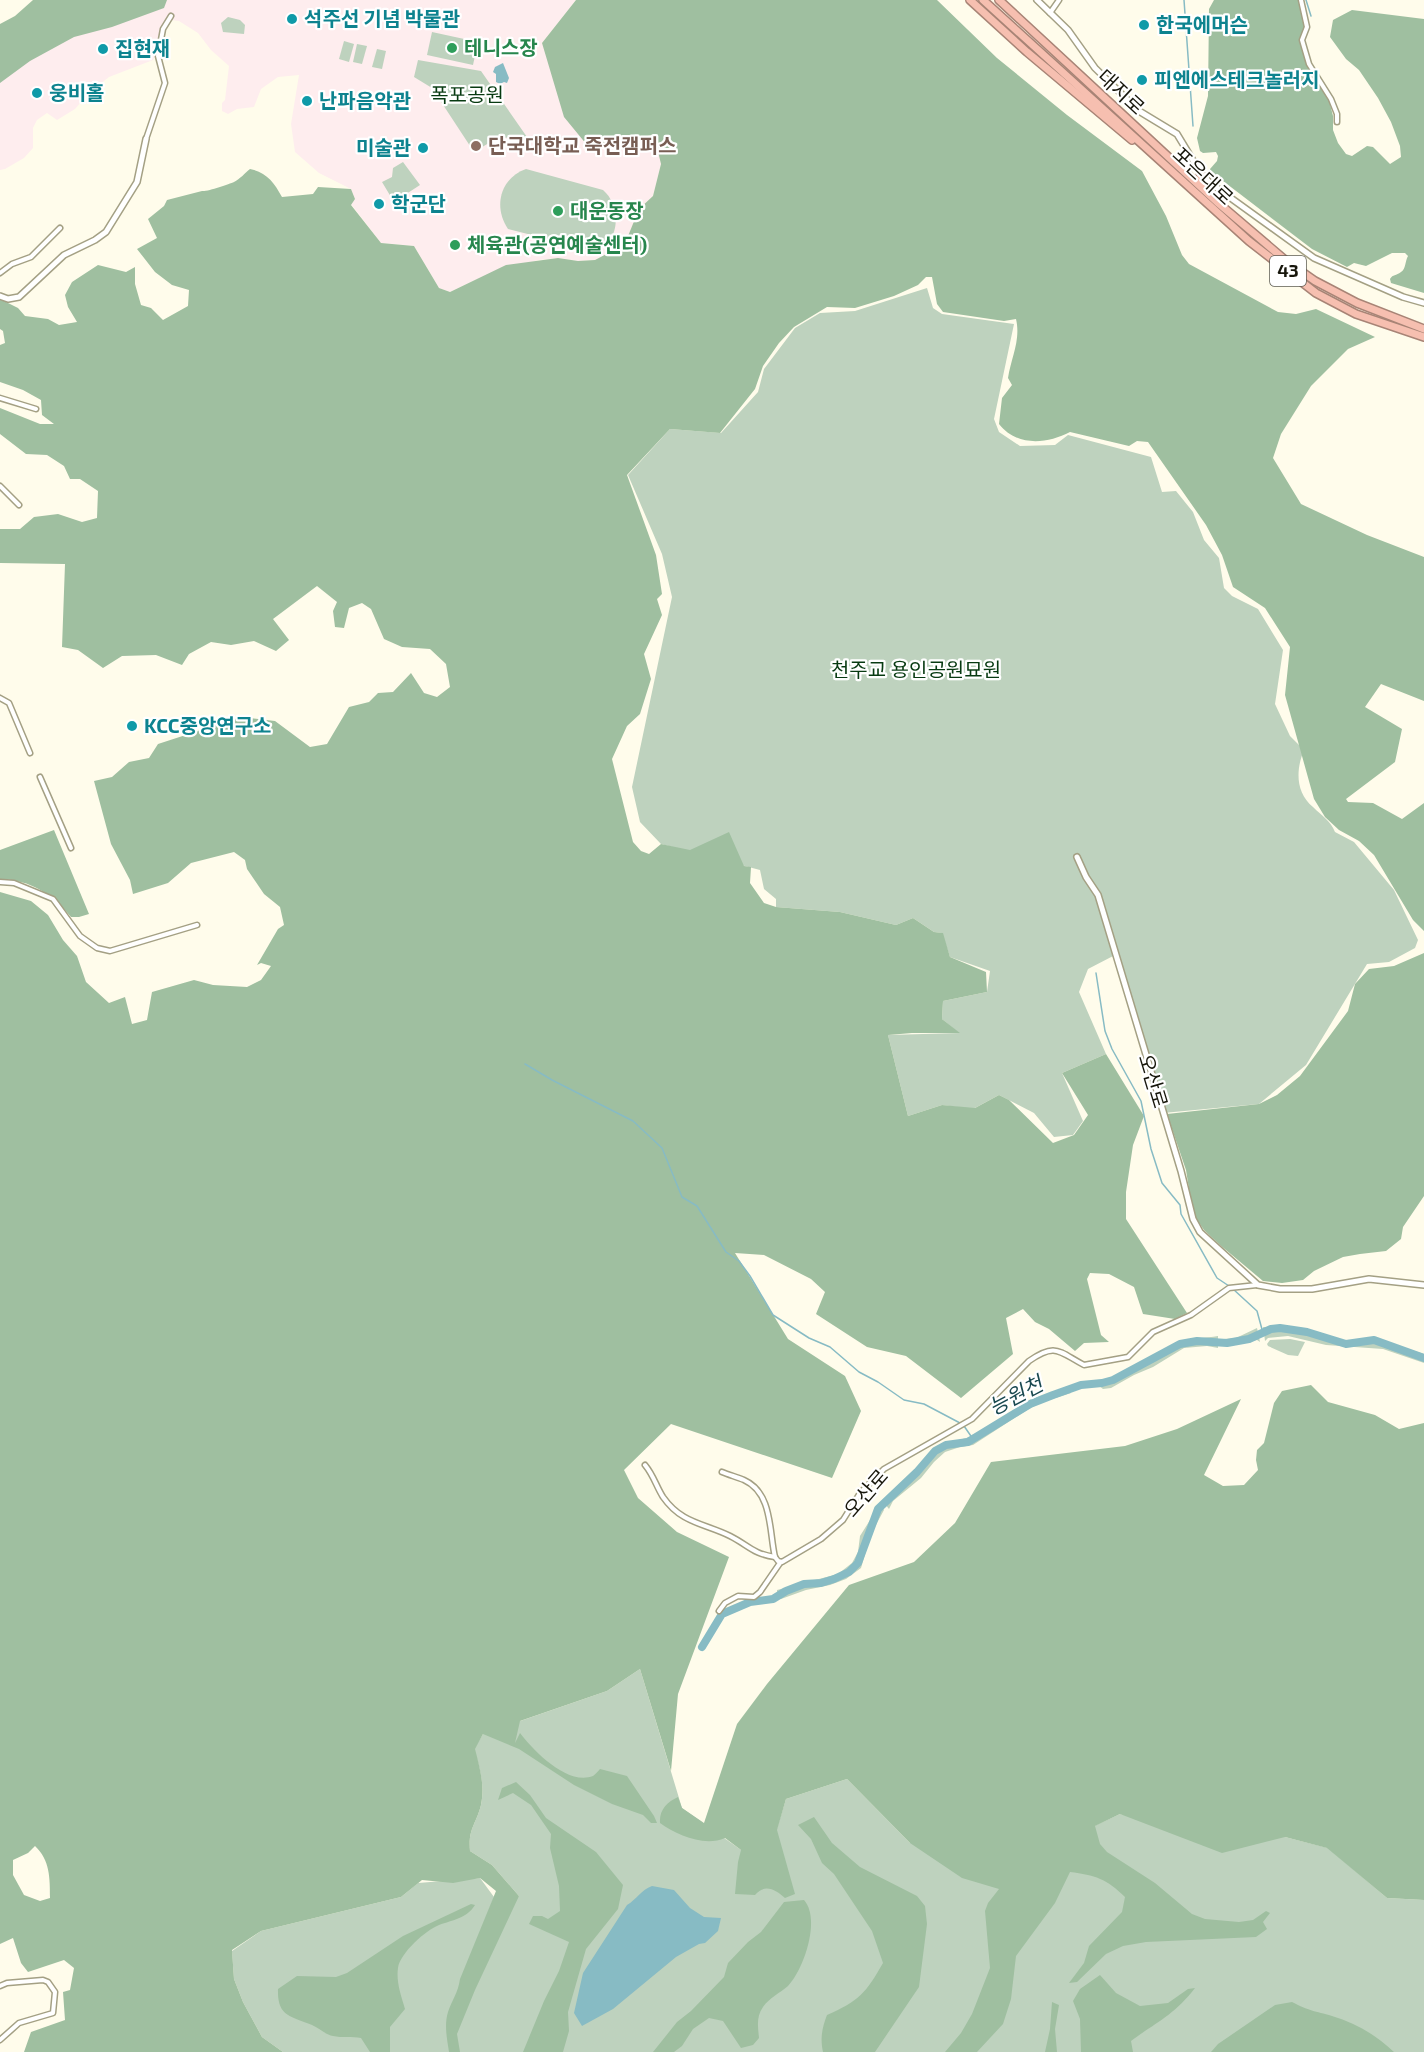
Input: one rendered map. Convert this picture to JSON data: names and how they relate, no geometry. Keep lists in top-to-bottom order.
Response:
{
  "streets": {
    "highway": ["포은대로", "43"],
    "street": ["대지로", "오산로"]
  },
  "water": ["능원천"],
  "parks": ["폭포공원", "천주교 용인공원묘원"],
  "places": [
    "석주선 기념 박물관",
    "한국에머슨",
    "테니스장",
    "집현재",
    "피엔에스테크놀러지",
    "웅비홀",
    "난파음악관",
    "단국대학교 죽전캠퍼스",
    "미술관",
    "학군단",
    "대운동장",
    "체육관(공연예술센터)",
    "KCC중앙연구소"
  ]
}
